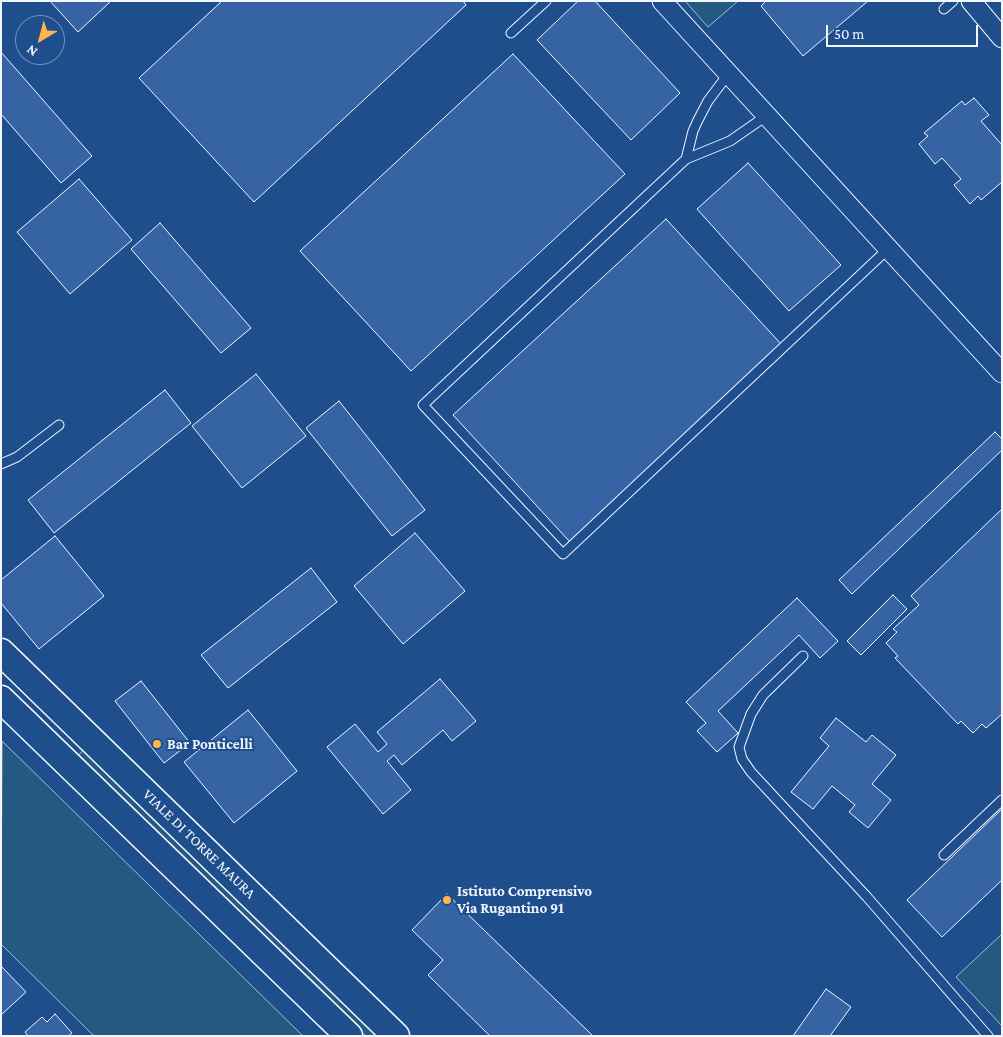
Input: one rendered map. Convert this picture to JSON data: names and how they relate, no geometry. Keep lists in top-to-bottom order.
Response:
{
  "streets": {
    "street": ["VIALE DI TORRE MAURA"]
  },
  "places": ["Bar Ponticelli", "Istituto Comprensivo Via Rugantino 91"],
  "scale_bar": "50 m",
  "north": "bottom left"
}
